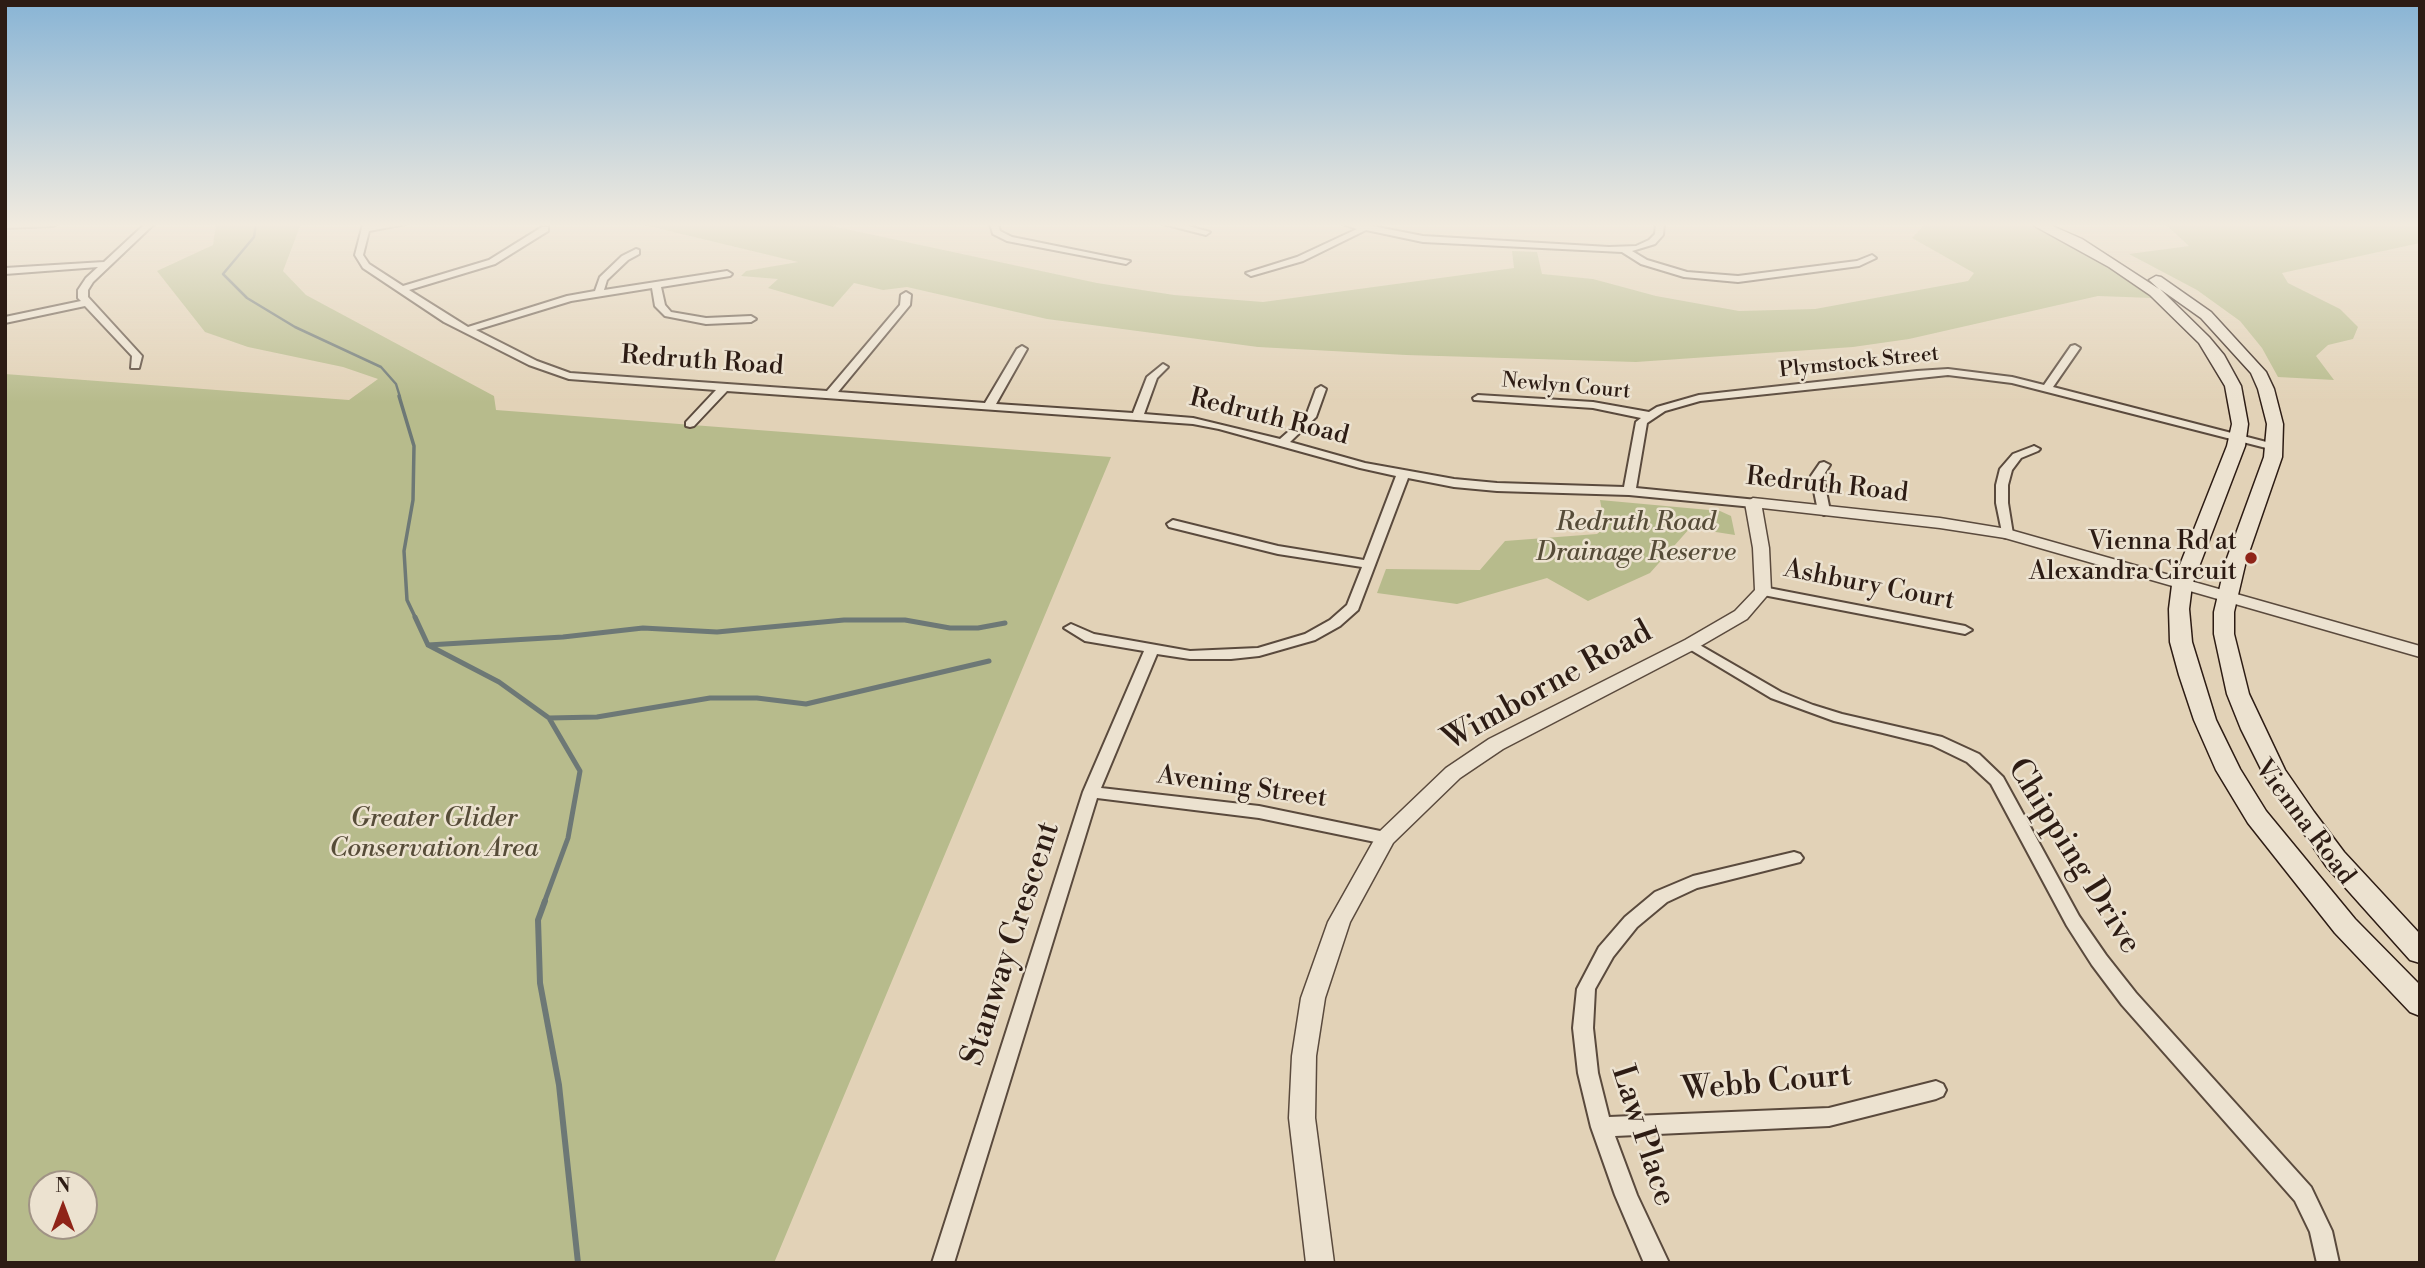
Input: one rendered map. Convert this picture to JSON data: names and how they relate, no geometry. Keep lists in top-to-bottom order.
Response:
{
  "streets": {
    "main road": ["Vienna Road"],
    "street": [
      "Redruth Road",
      "Plymstock Street",
      "Newlyn Court",
      "Ashbury Court",
      "Wimborne Road",
      "Avening Street",
      "Chipping Drive",
      "Stanway Crescent",
      "Webb Court",
      "Law Place"
    ]
  },
  "crossings": [
    ["Redruth Road", "Vienna Road"],
    ["Plymstock Street", "Newlyn Court"],
    ["Plymstock Street", "Vienna Road"],
    ["Ashbury Court", "Wimborne Road"],
    ["Wimborne Road", "Avening Street"],
    ["Wimborne Road", "Chipping Drive"],
    ["Avening Street", "Stanway Crescent"],
    ["Webb Court", "Law Place"]
  ],
  "parks": ["Redruth Road Drainage Reserve", "Greater Glider Conservation Area"],
  "places": ["Vienna Rd at Alexandra Circuit"],
  "north": "top"
}
